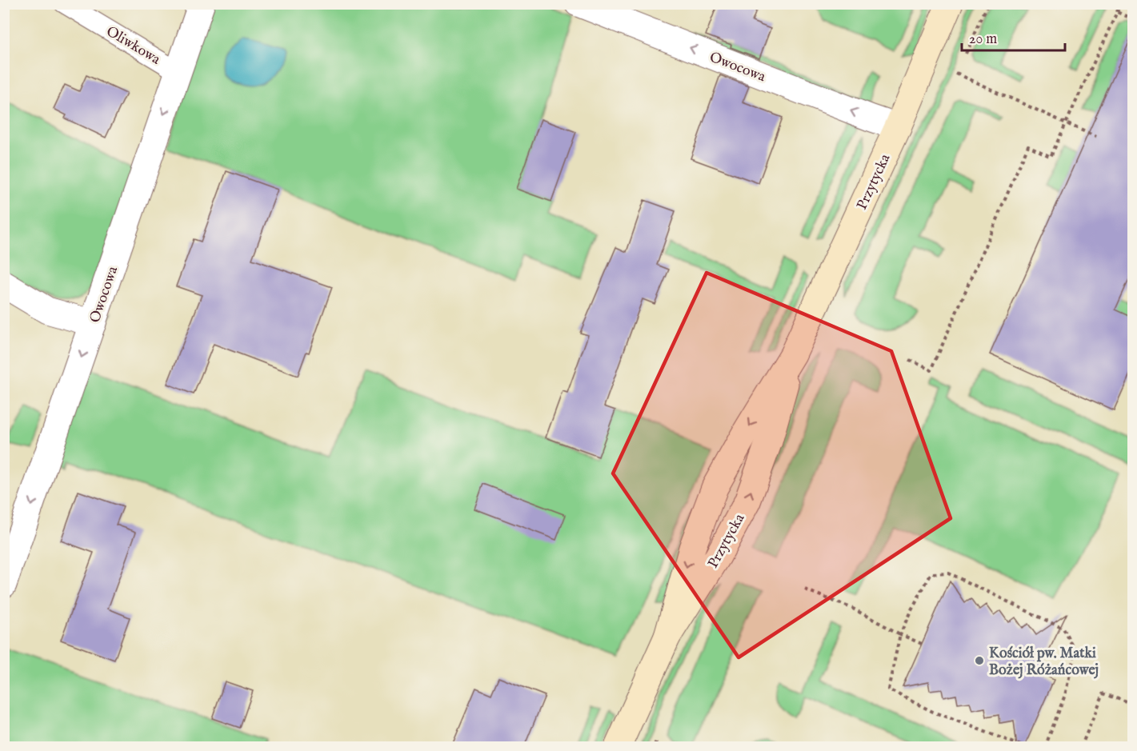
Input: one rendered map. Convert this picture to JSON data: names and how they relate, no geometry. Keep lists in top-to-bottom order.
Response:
{
  "streets": {
    "main road": ["Przytycka"],
    "street": ["Owocowa"],
    "lane": ["Oliwkowa"]
  },
  "crossings": [
    ["Oliwkowa", "Owocowa"],
    ["Owocowa", "Przytycka"]
  ],
  "places": ["Kościół pw. Matki Bożej Różańcowej"],
  "scale_bar": "20 m"
}
